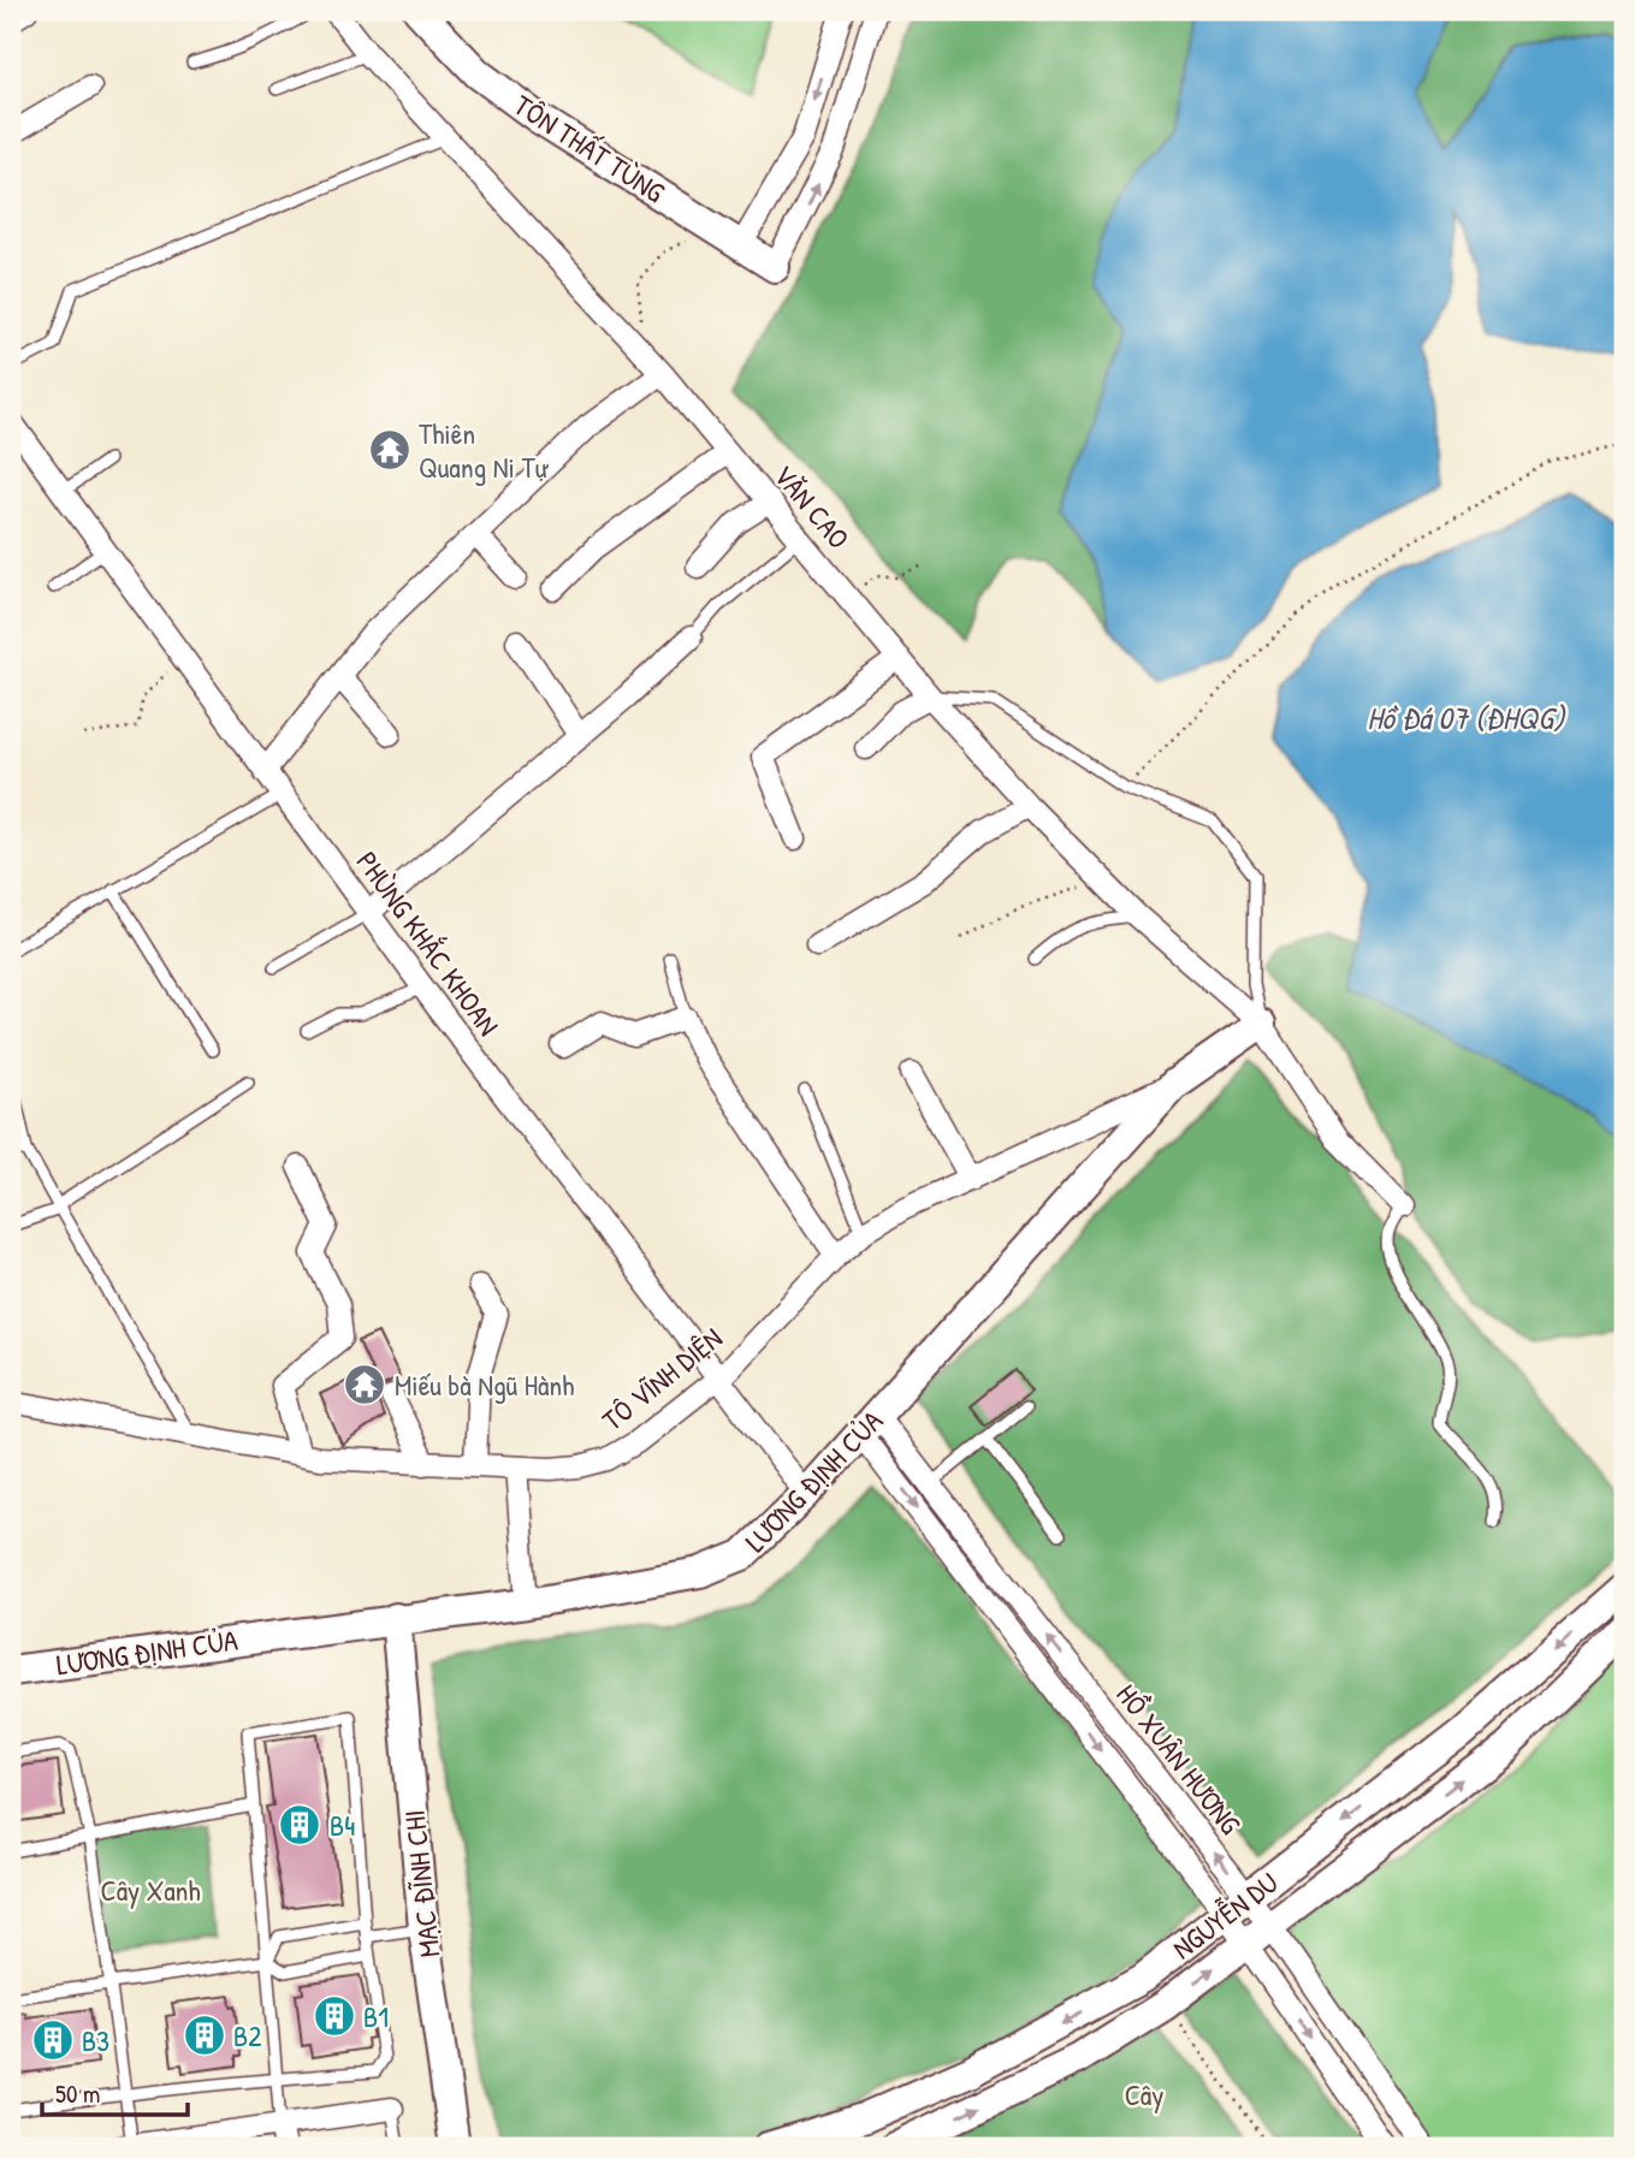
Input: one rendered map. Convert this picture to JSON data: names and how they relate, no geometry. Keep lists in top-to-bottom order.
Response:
{
  "streets": {
    "street": [
      "TÔN THẤT TÙNG",
      "VĂN CAO",
      "PHÙNG KHẮC KHOAN",
      "TÔ VĨNH DIỆN",
      "LƯƠNG ĐỊNH CỦA",
      "HỒ XUÂN HƯƠNG",
      "MẠC ĐĨNH CHI",
      "NGUYỄN DU"
    ]
  },
  "crossings": [
    ["VĂN CAO", "LƯƠNG ĐỊNH CỦA"],
    ["PHÙNG KHẮC KHOAN", "TÔ VĨNH DIỆN"],
    ["PHÙNG KHẮC KHOAN", "LƯƠNG ĐỊNH CỦA"],
    ["TÔ VĨNH DIỆN", "LƯƠNG ĐỊNH CỦA"],
    ["LƯƠNG ĐỊNH CỦA", "HỒ XUÂN HƯƠNG"],
    ["LƯƠNG ĐỊNH CỦA", "MẠC ĐĨNH CHI"],
    ["HỒ XUÂN HƯƠNG", "NGUYỄN DU"]
  ],
  "water": ["Hồ Đá 07 (ĐHQG)"],
  "parks": ["Cây Xanh", "Cây"],
  "places": {
    "temple": ["Thiên Quang Ni Tự", "Miếu bà Ngũ Hành"],
    "building": [
      "B4",
      "B1",
      "B2",
      "B3"
    ]
  },
  "scale_bar": "50 m"
}
